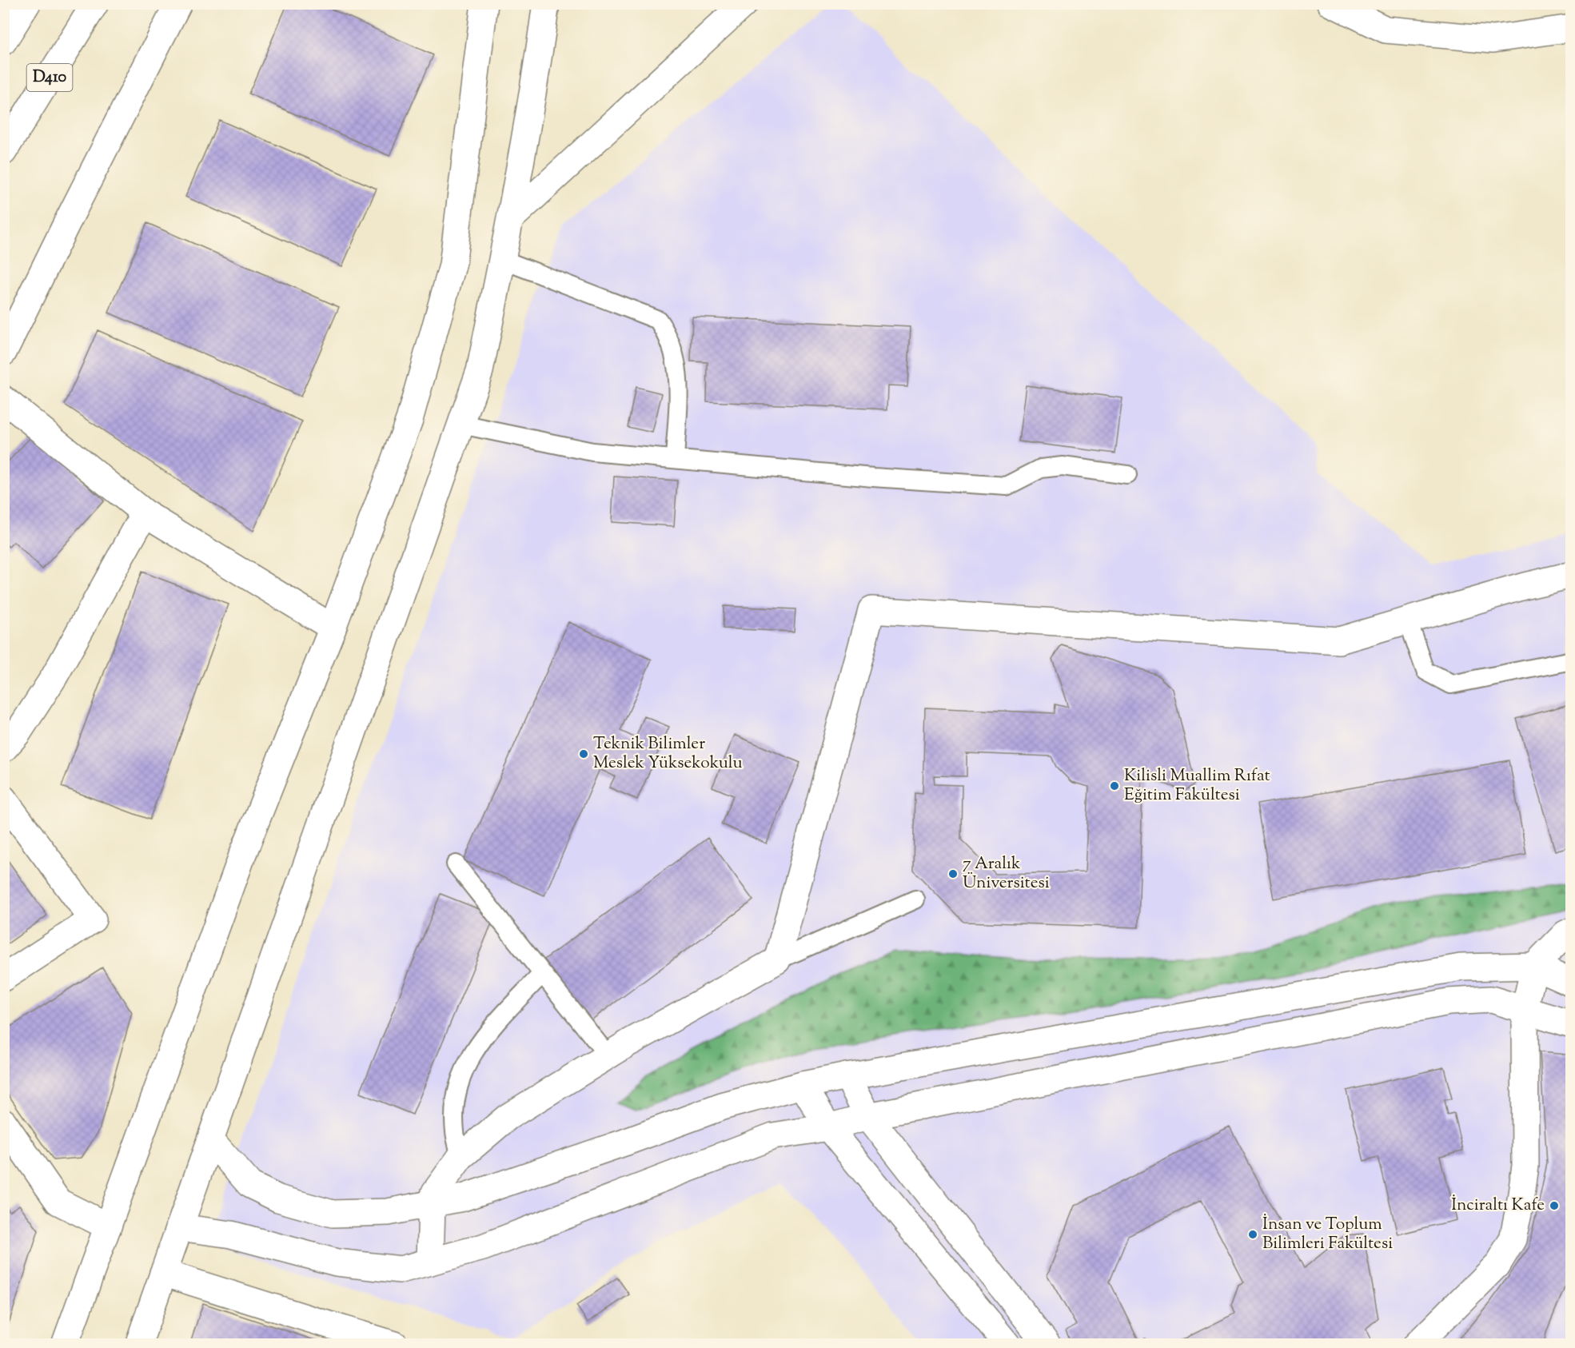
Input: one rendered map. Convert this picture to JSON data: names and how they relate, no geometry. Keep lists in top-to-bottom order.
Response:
{
  "streets": {
    "main road": ["D410"]
  },
  "places": [
    "Teknik Bilimler Meslek Yüksekokulu",
    "Kilisli Muallim Rıfat Eğitim Fakültesi",
    "7 Aralık Üniversitesi",
    "İnciraltı Kafe",
    "İnsan ve Toplum Bilimleri Fakültesi"
  ]
}
